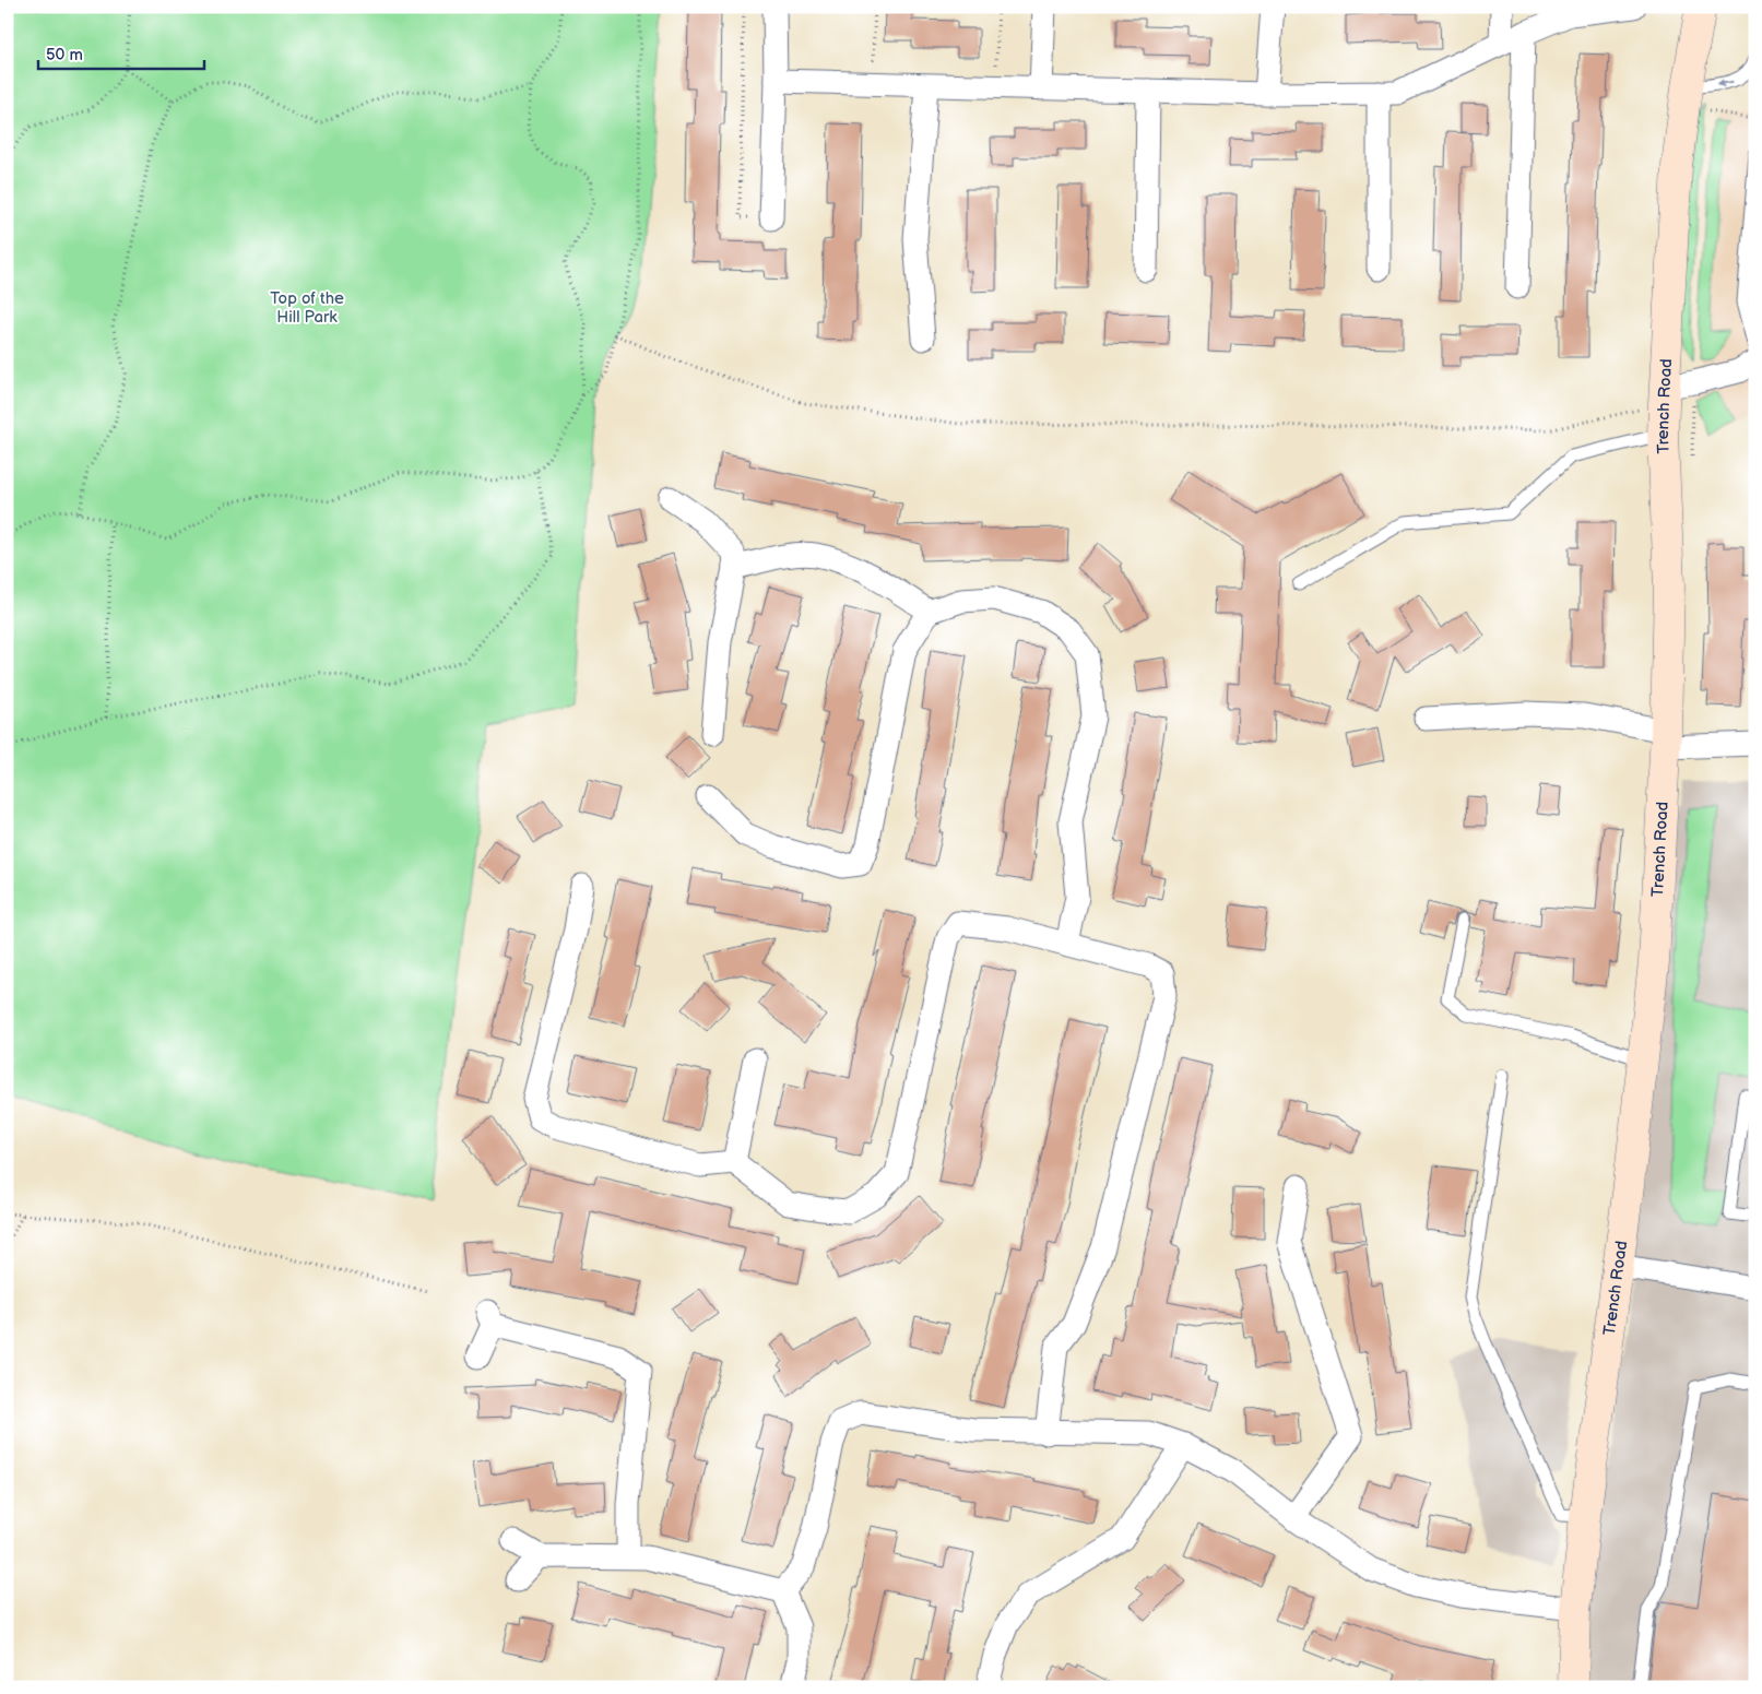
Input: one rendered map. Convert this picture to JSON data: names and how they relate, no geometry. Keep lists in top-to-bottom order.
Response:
{
  "streets": {
    "street": ["Trench Road"]
  },
  "parks": ["Top of the Hill Park"],
  "scale_bar": "50 m"
}
